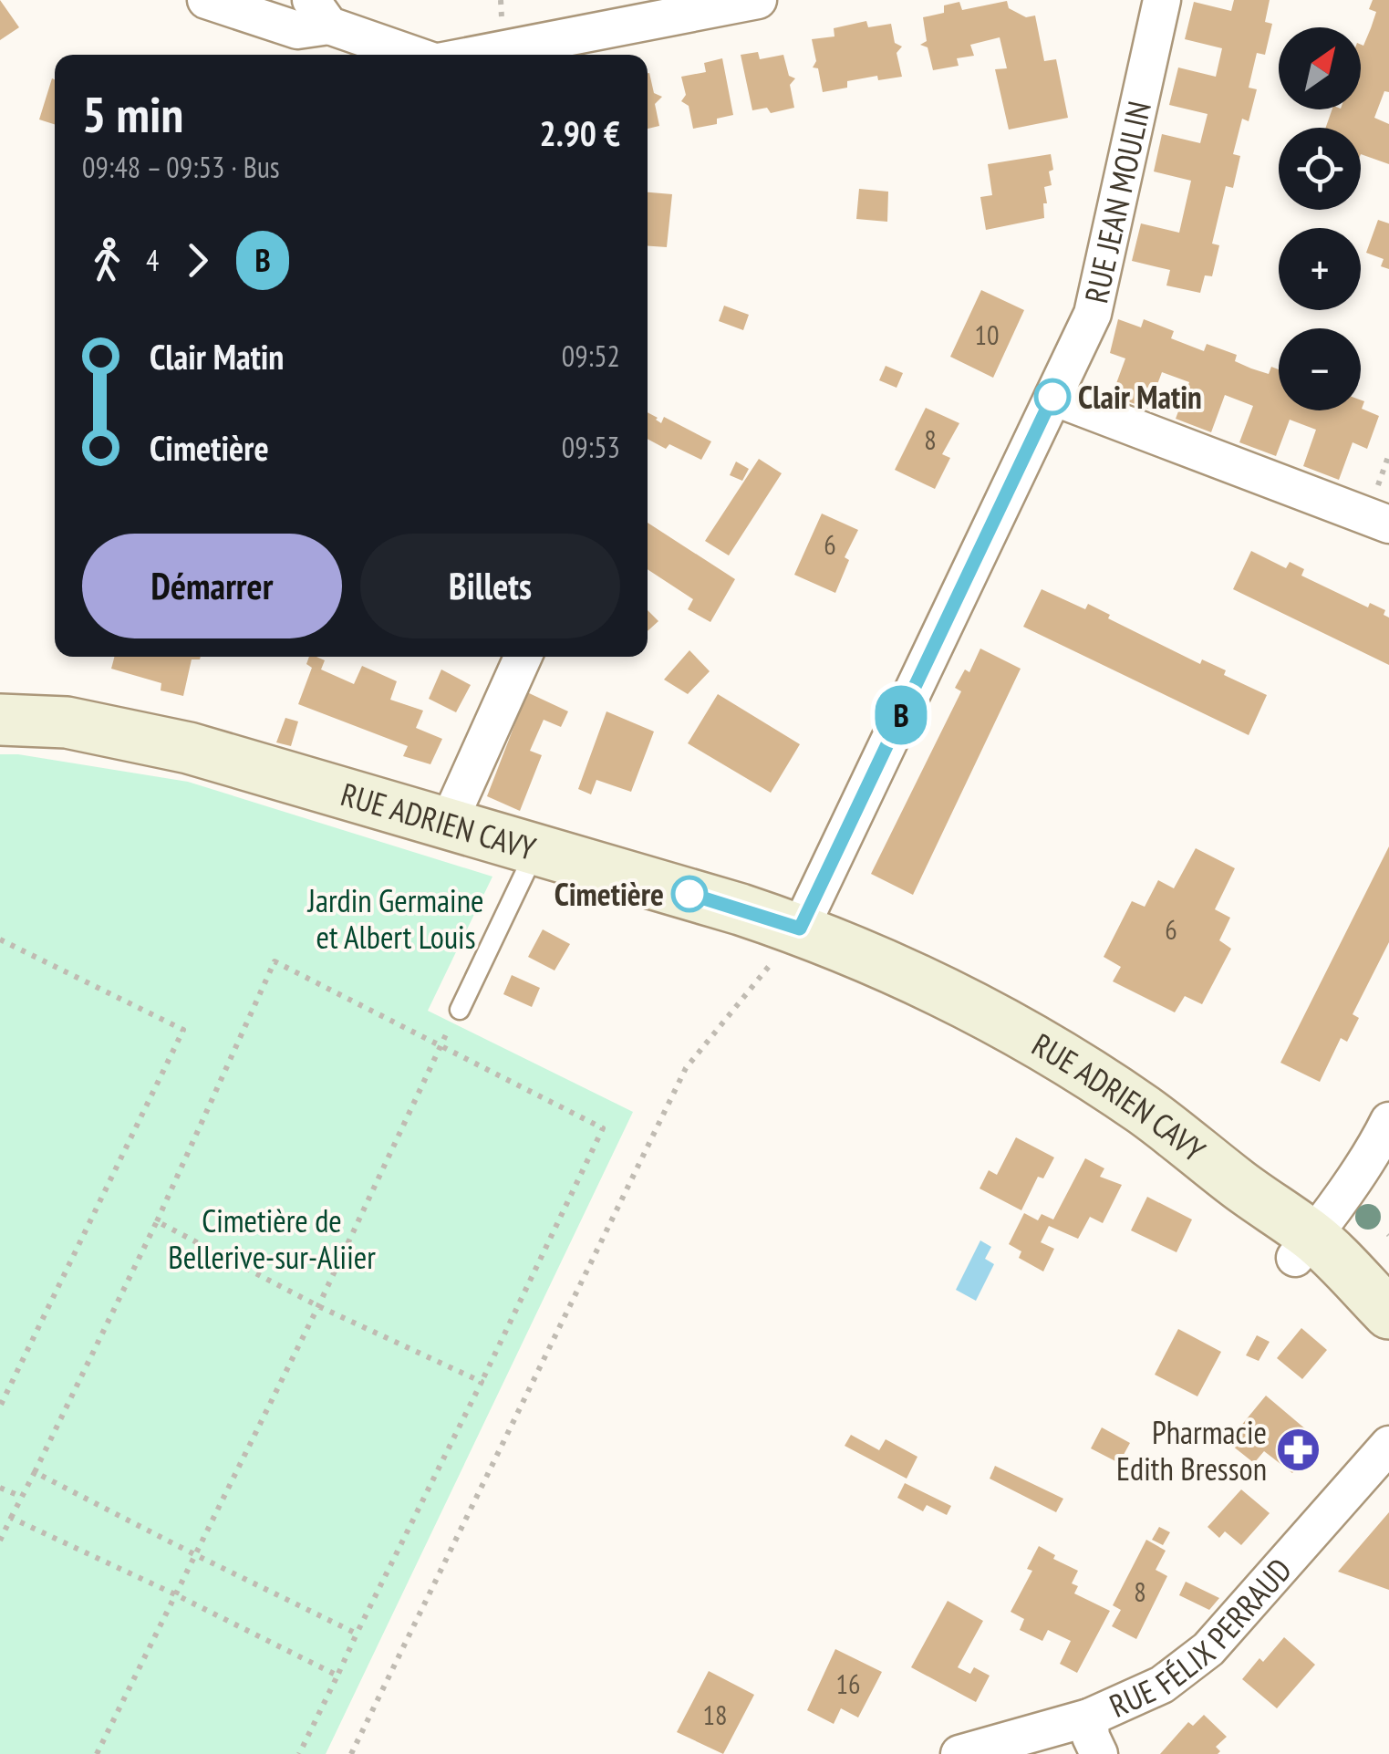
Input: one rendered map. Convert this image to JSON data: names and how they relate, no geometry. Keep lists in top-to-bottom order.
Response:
{
  "streets": {
    "main road": ["RUE ADRIEN CAVY"],
    "street": ["RUE JEAN MOULIN", "RUE FÉLIX PERRAUD"]
  },
  "crossings": [
    ["RUE JEAN MOULIN", "RUE ADRIEN CAVY"]
  ],
  "parks": ["Jardin Germaine et Albert Louis", "Cimetière de Bellerive-sur-Aliier"],
  "places": {
    "other": ["Clair Matin", "Cimetière"],
    "pharmacy": ["Pharmacie Edith Bresson"]
  },
  "lines": ["bus line B"],
  "house_numbers": [
    "10",
    "8",
    "6",
    "6",
    "8",
    "16",
    "18"
  ],
  "north": "top right",
  "page": {
    "on_map": "B",
    "map_buttons": ["+", "−"],
    "heading": ["5 min", "09:48 – 09:53 · Bus", "2.90 €"],
    "legs": ["4", "B"],
    "list": [
      {
        "name": "Clair Matin",
        "value": "09:52"
      },
      {
        "name": "Cimetière",
        "value": "09:53"
      }
    ],
    "buttons": ["Démarrer", "Billets"]
  }
}
